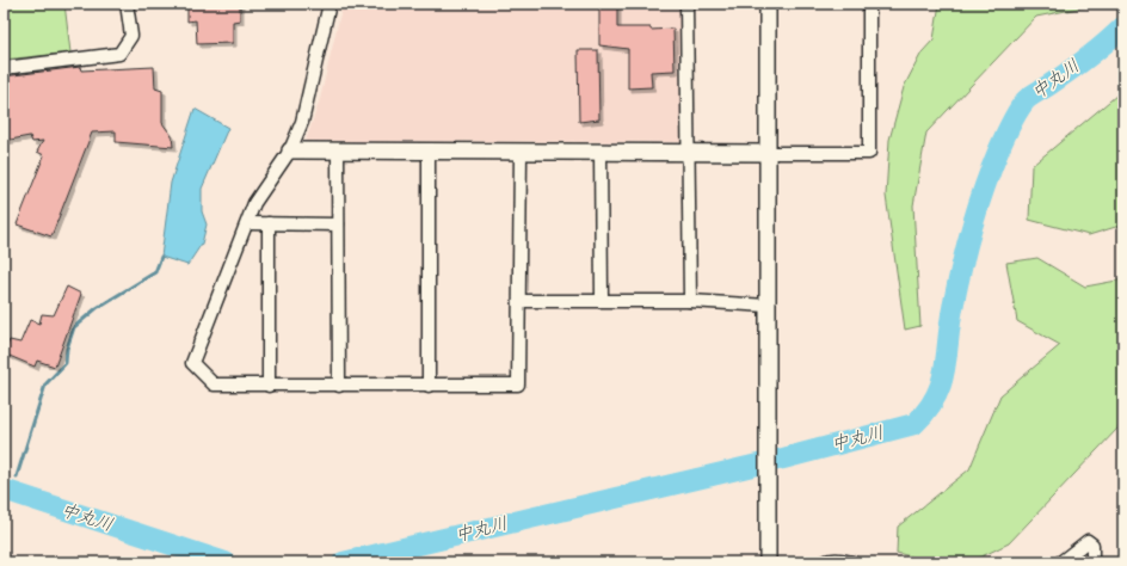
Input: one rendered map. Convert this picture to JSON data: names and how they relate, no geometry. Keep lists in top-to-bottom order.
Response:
{
  "water": ["中丸川"]
}
